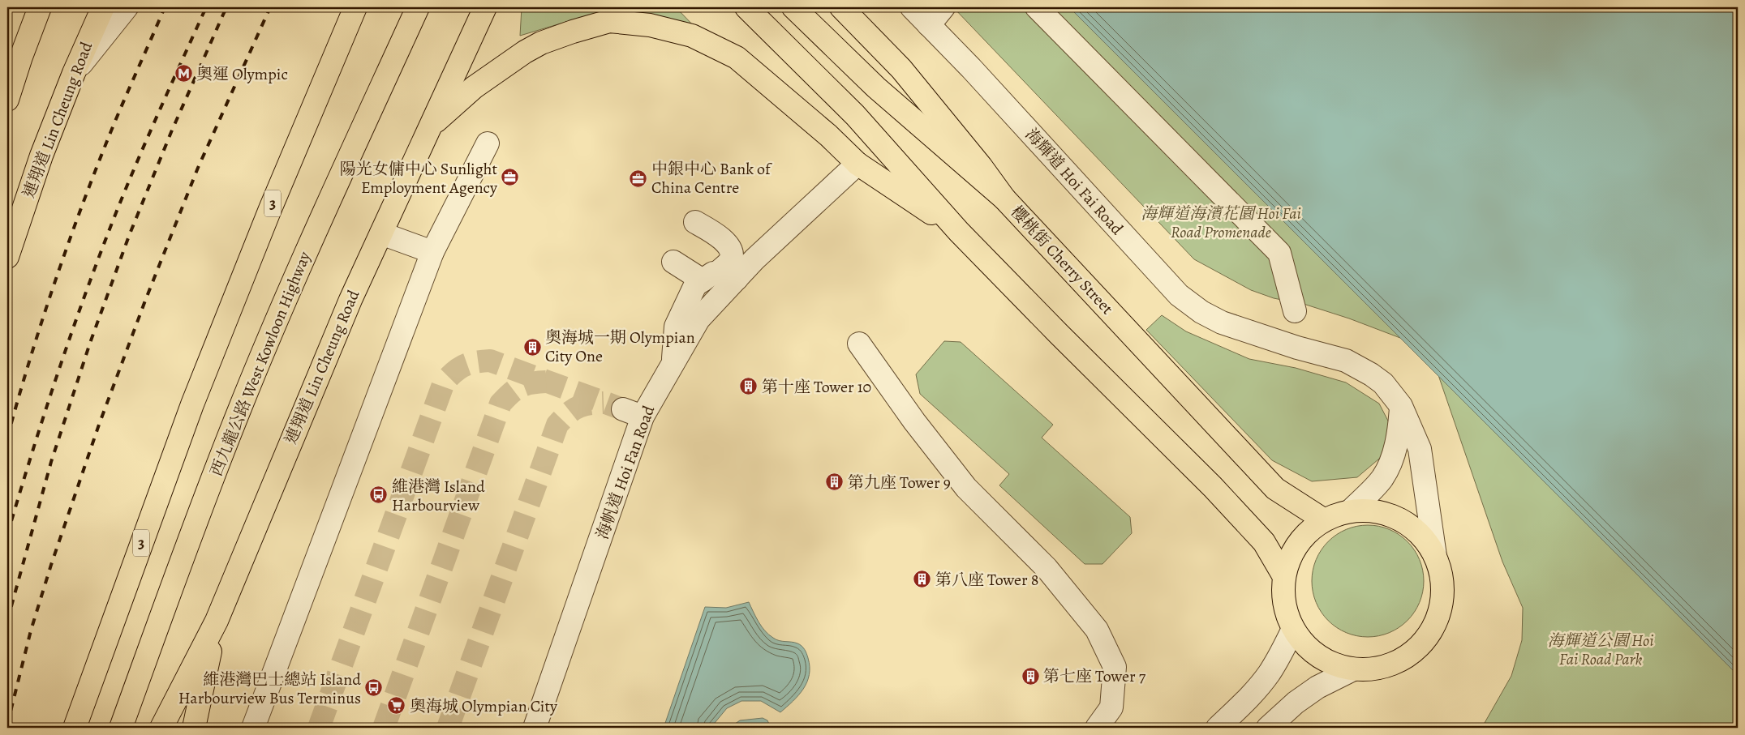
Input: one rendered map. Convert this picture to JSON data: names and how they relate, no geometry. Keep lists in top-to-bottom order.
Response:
{
  "streets": {
    "main road": [
      "連翔道 Lin Cheung Road",
      "3",
      "櫻桃街 Cherry Street",
      "西九龍公路 West Kowloon Highway"
    ],
    "street": ["海輝道 Hoi Fai Road", "海帆道 Hoi Fan Road"]
  },
  "parks": ["海輝道海濱花園 Hoi Fai Road Promenade", "海輝道公園 Hoi Fai Road Park"],
  "places": {
    "metro station": ["奧運 Olympic"],
    "office": ["陽光女傭中心 Sunlight Employment Agency", "中銀中心 Bank of China Centre"],
    "building": [
      "奧海城一期 Olympian City One",
      "第十座 Tower 10",
      "第九座 Tower 9",
      "第八座 Tower 8",
      "第七座 Tower 7"
    ],
    "bus stop": ["維港灣 Island Harbourview", "維港灣巴士總站 Island Harbourview Bus Terminus"],
    "supermarket": ["奧海城 Olympian City"]
  }
}
